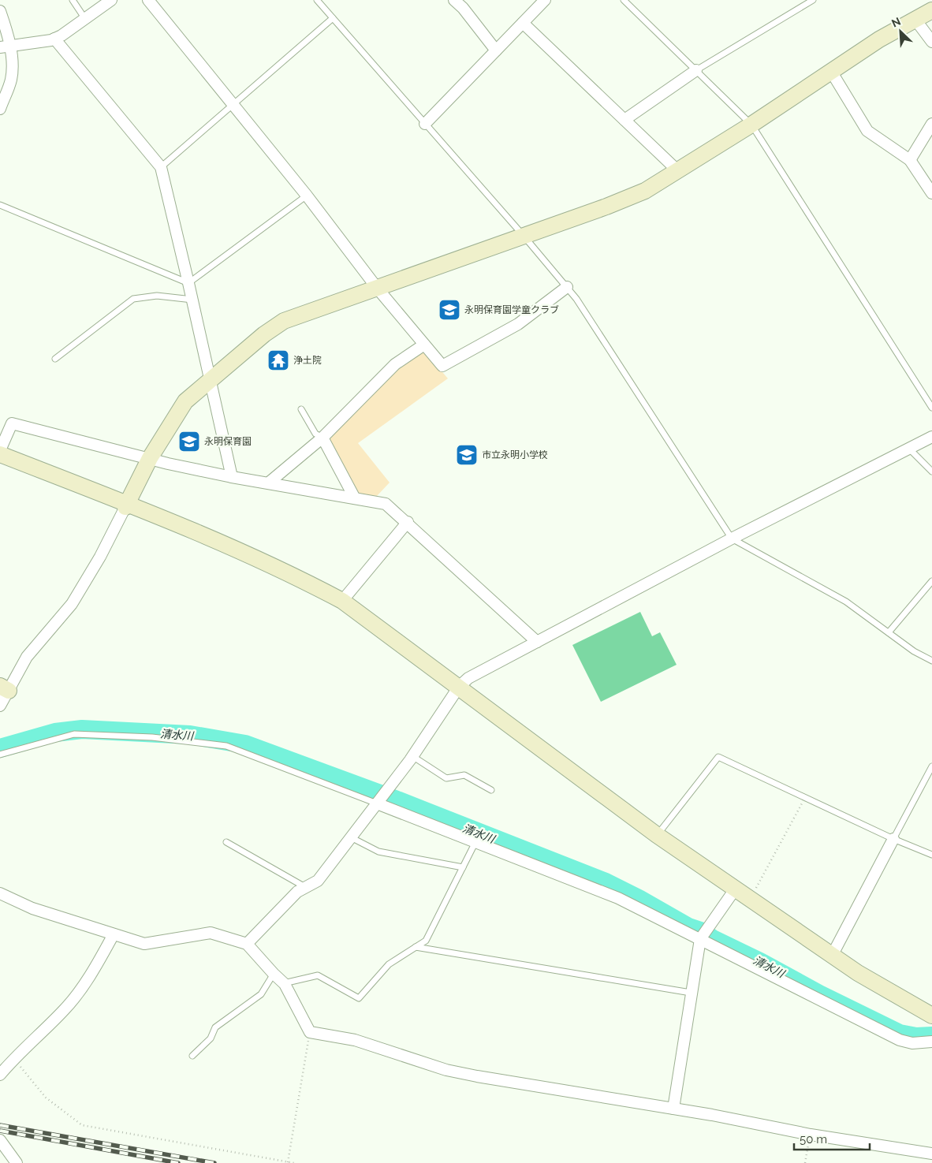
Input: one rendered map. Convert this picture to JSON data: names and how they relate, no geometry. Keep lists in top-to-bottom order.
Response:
{
  "water": ["清水川"],
  "places": {
    "school or university": ["永明保育園学童クラブ", "永明保育園", "市立永明小学校"],
    "temple": ["浄土院"]
  },
  "scale_bar": "50 m",
  "north": "top left"
}
